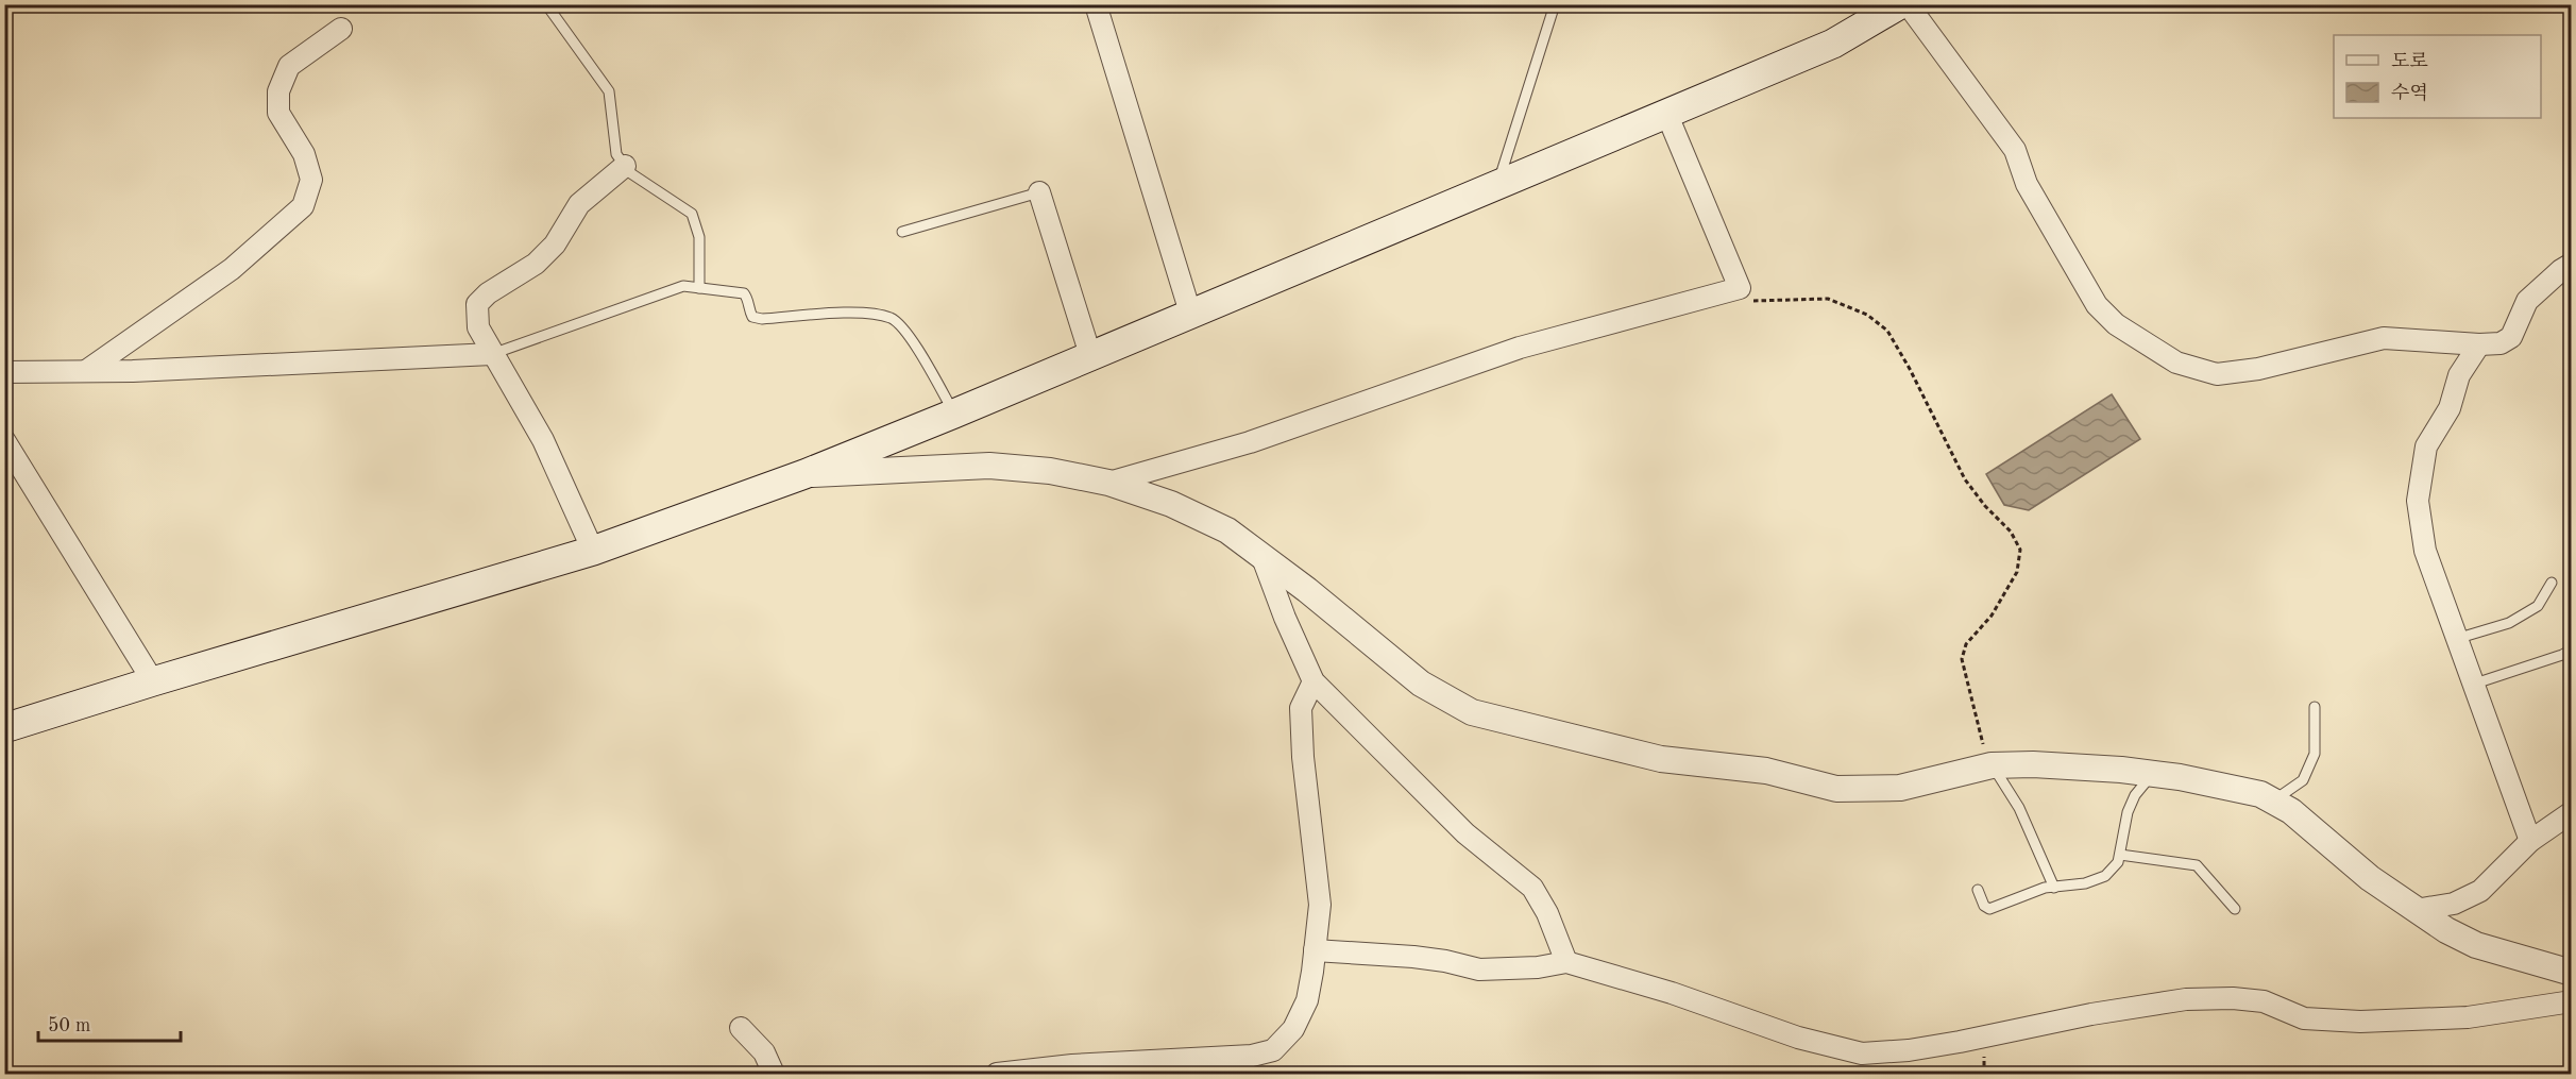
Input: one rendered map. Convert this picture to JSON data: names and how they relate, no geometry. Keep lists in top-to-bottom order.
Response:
{
  "legend": ["도로", "수역"],
  "scale_bar": "50 m"
}
